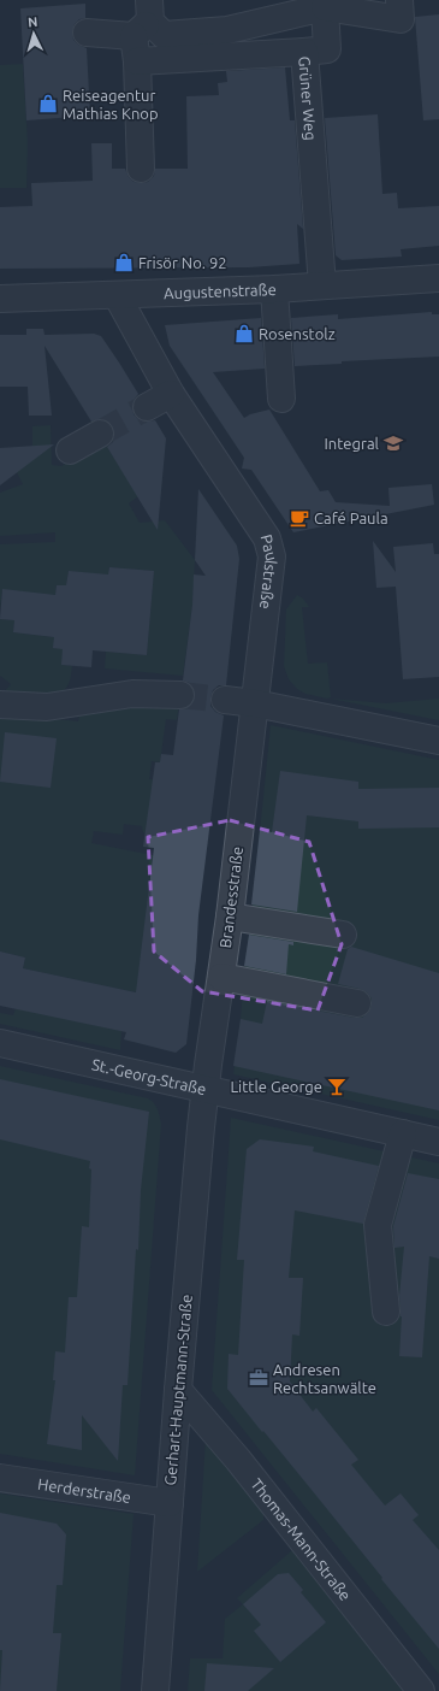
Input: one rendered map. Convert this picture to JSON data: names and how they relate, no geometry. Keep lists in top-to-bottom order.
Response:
{
  "streets": {
    "street": [
      "Grüner Weg",
      "Augustenstraße",
      "Paulstraße",
      "Brandesstraße",
      "St.-Georg-Straße",
      "Gerhart-Hauptmann-Straße",
      "Herderstraße",
      "Thomas-Mann-Straße"
    ]
  },
  "crossings": [
    ["Grüner Weg", "Augustenstraße"],
    ["Augustenstraße", "Paulstraße"],
    ["Paulstraße", "Brandesstraße"],
    ["Brandesstraße", "St.-Georg-Straße"],
    ["Brandesstraße", "Gerhart-Hauptmann-Straße"],
    ["St.-Georg-Straße", "Gerhart-Hauptmann-Straße"],
    ["Gerhart-Hauptmann-Straße", "Herderstraße"],
    ["Gerhart-Hauptmann-Straße", "Thomas-Mann-Straße"]
  ],
  "places": {
    "shop": ["Reiseagentur Mathias Knop", "Frisör No. 92", "Rosenstolz"],
    "school or university": ["Integral"],
    "cafe": ["Café Paula"],
    "bar": ["Little George"],
    "office": ["Andresen Rechtsanwälte"]
  },
  "north": "top"
}
